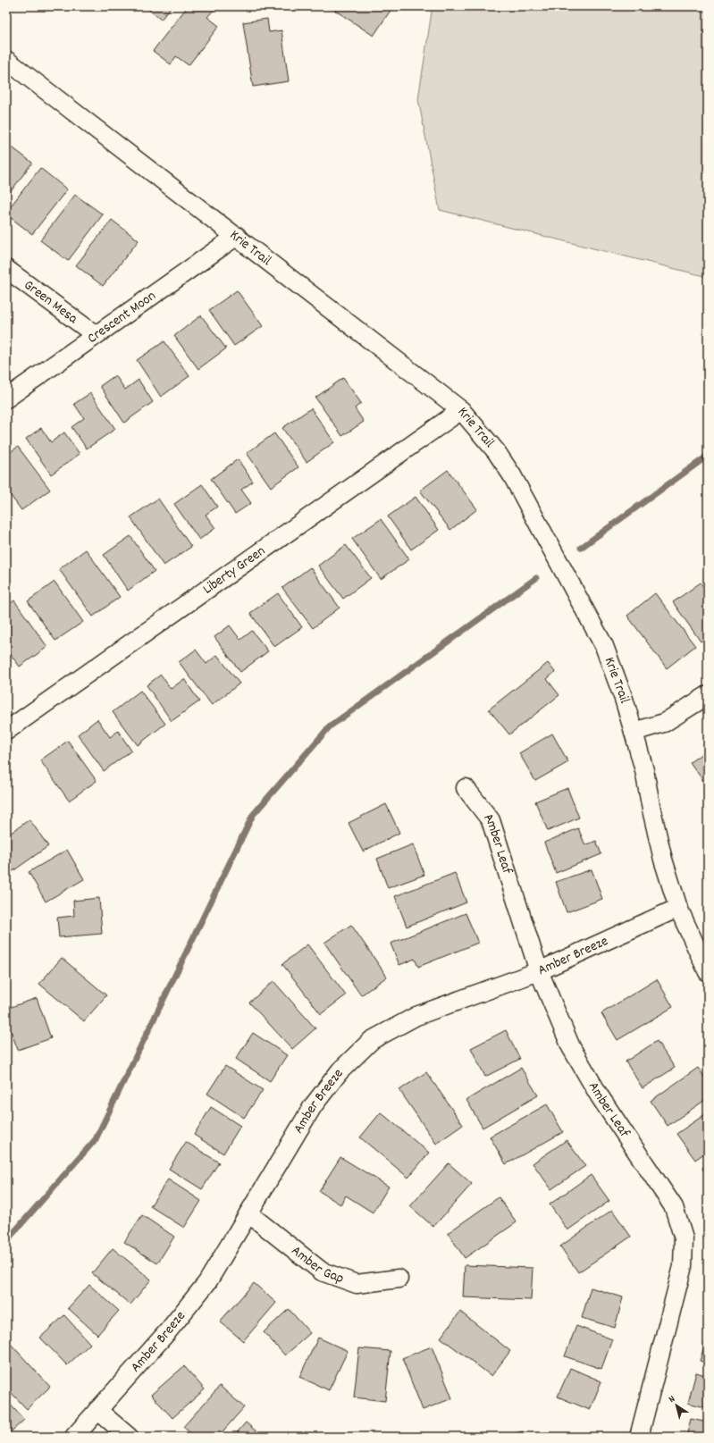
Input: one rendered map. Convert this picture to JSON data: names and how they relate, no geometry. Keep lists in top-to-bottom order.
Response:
{
  "streets": {
    "street": [
      "Krie Trail",
      "Green Mesa",
      "Crescent Moon",
      "Liberty Green",
      "Amber Leaf",
      "Amber Breeze",
      "Amber Gap"
    ]
  },
  "crossings": [
    ["Krie Trail", "Crescent Moon"],
    ["Krie Trail", "Liberty Green"],
    ["Krie Trail", "Amber Breeze"],
    ["Green Mesa", "Crescent Moon"],
    ["Amber Leaf", "Amber Breeze"],
    ["Amber Breeze", "Amber Gap"]
  ],
  "north": "top left"
}
